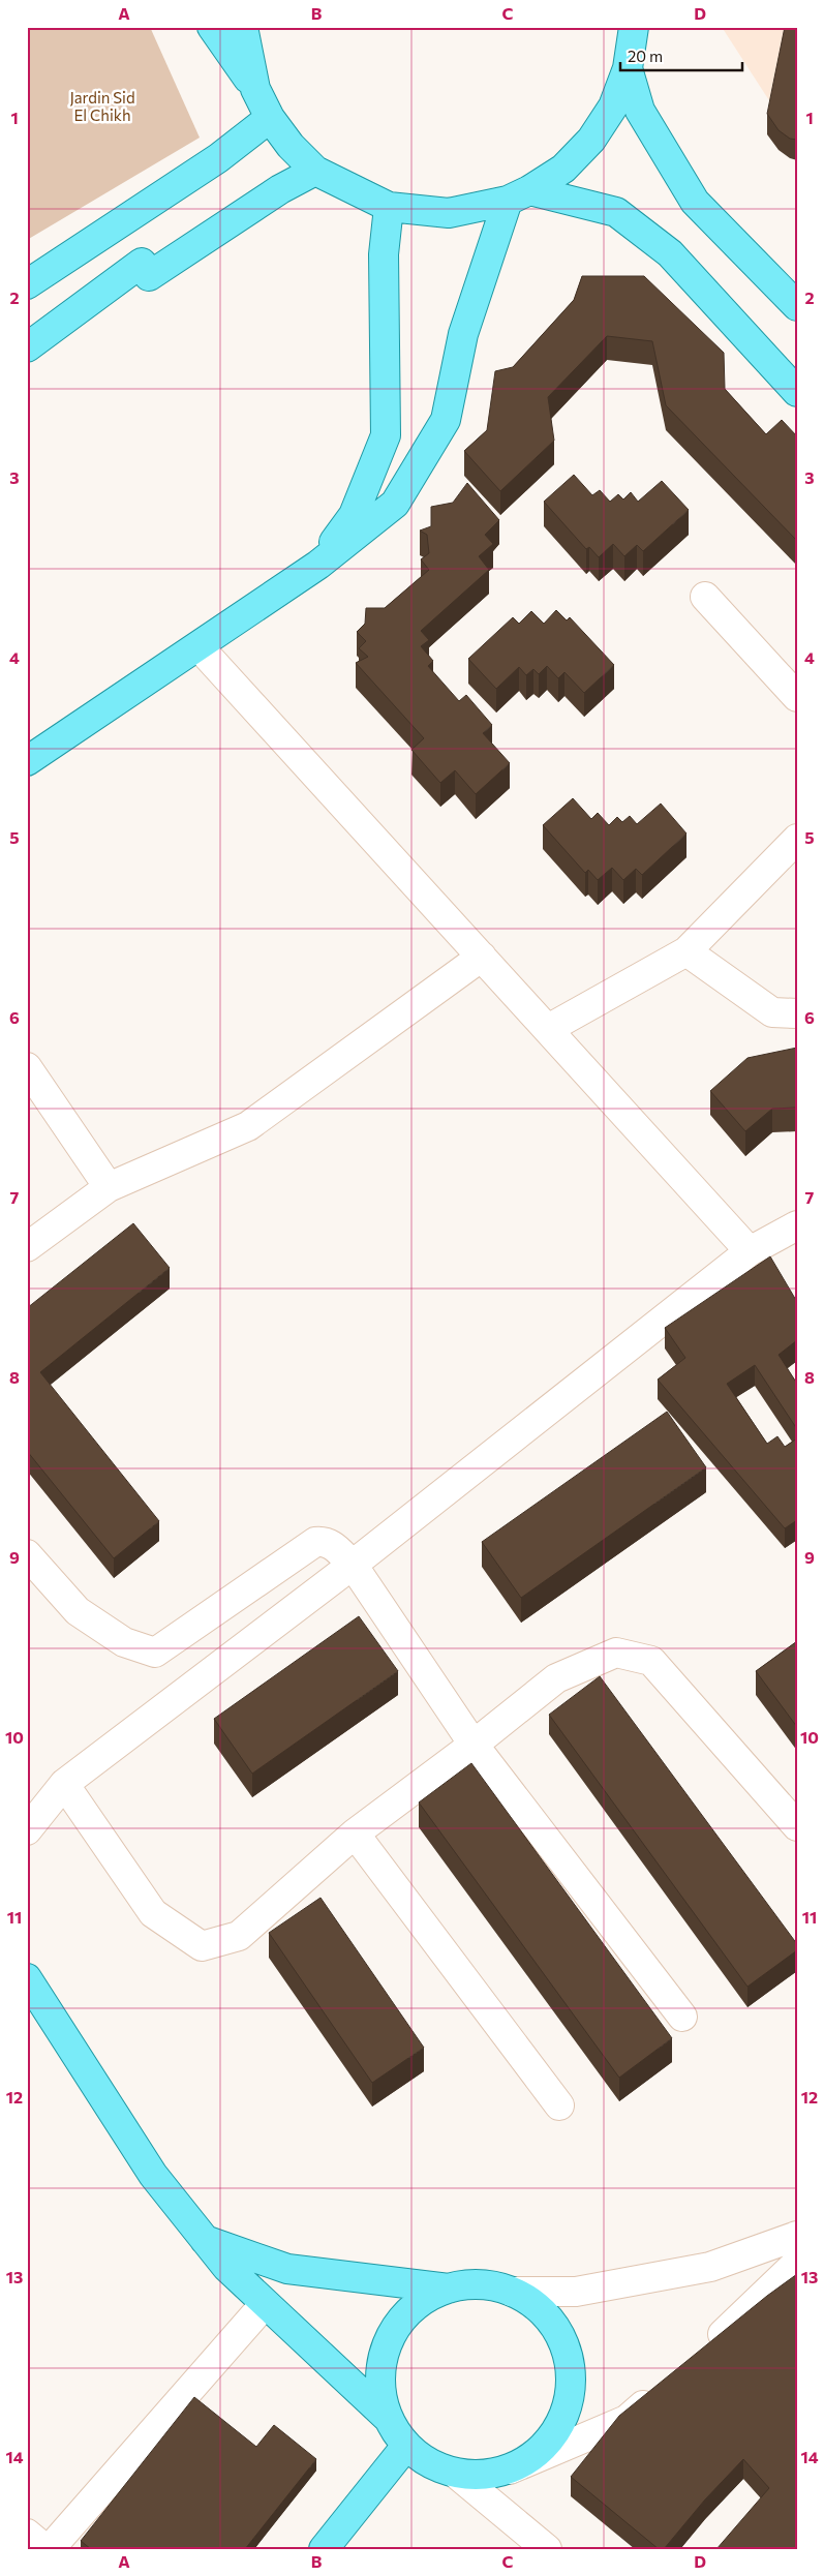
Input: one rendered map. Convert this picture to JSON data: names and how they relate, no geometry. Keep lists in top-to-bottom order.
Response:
{
  "parks": ["Jardin Sid El Chikh"],
  "scale_bar": "20 m",
  "grid": {
    "columns": [
      "A",
      "B",
      "C",
      "D"
    ],
    "rows": [
      "1",
      "2",
      "3",
      "4",
      "5",
      "6",
      "7",
      "8",
      "9",
      "10",
      "11",
      "12",
      "13",
      "14"
    ]
  }
}
